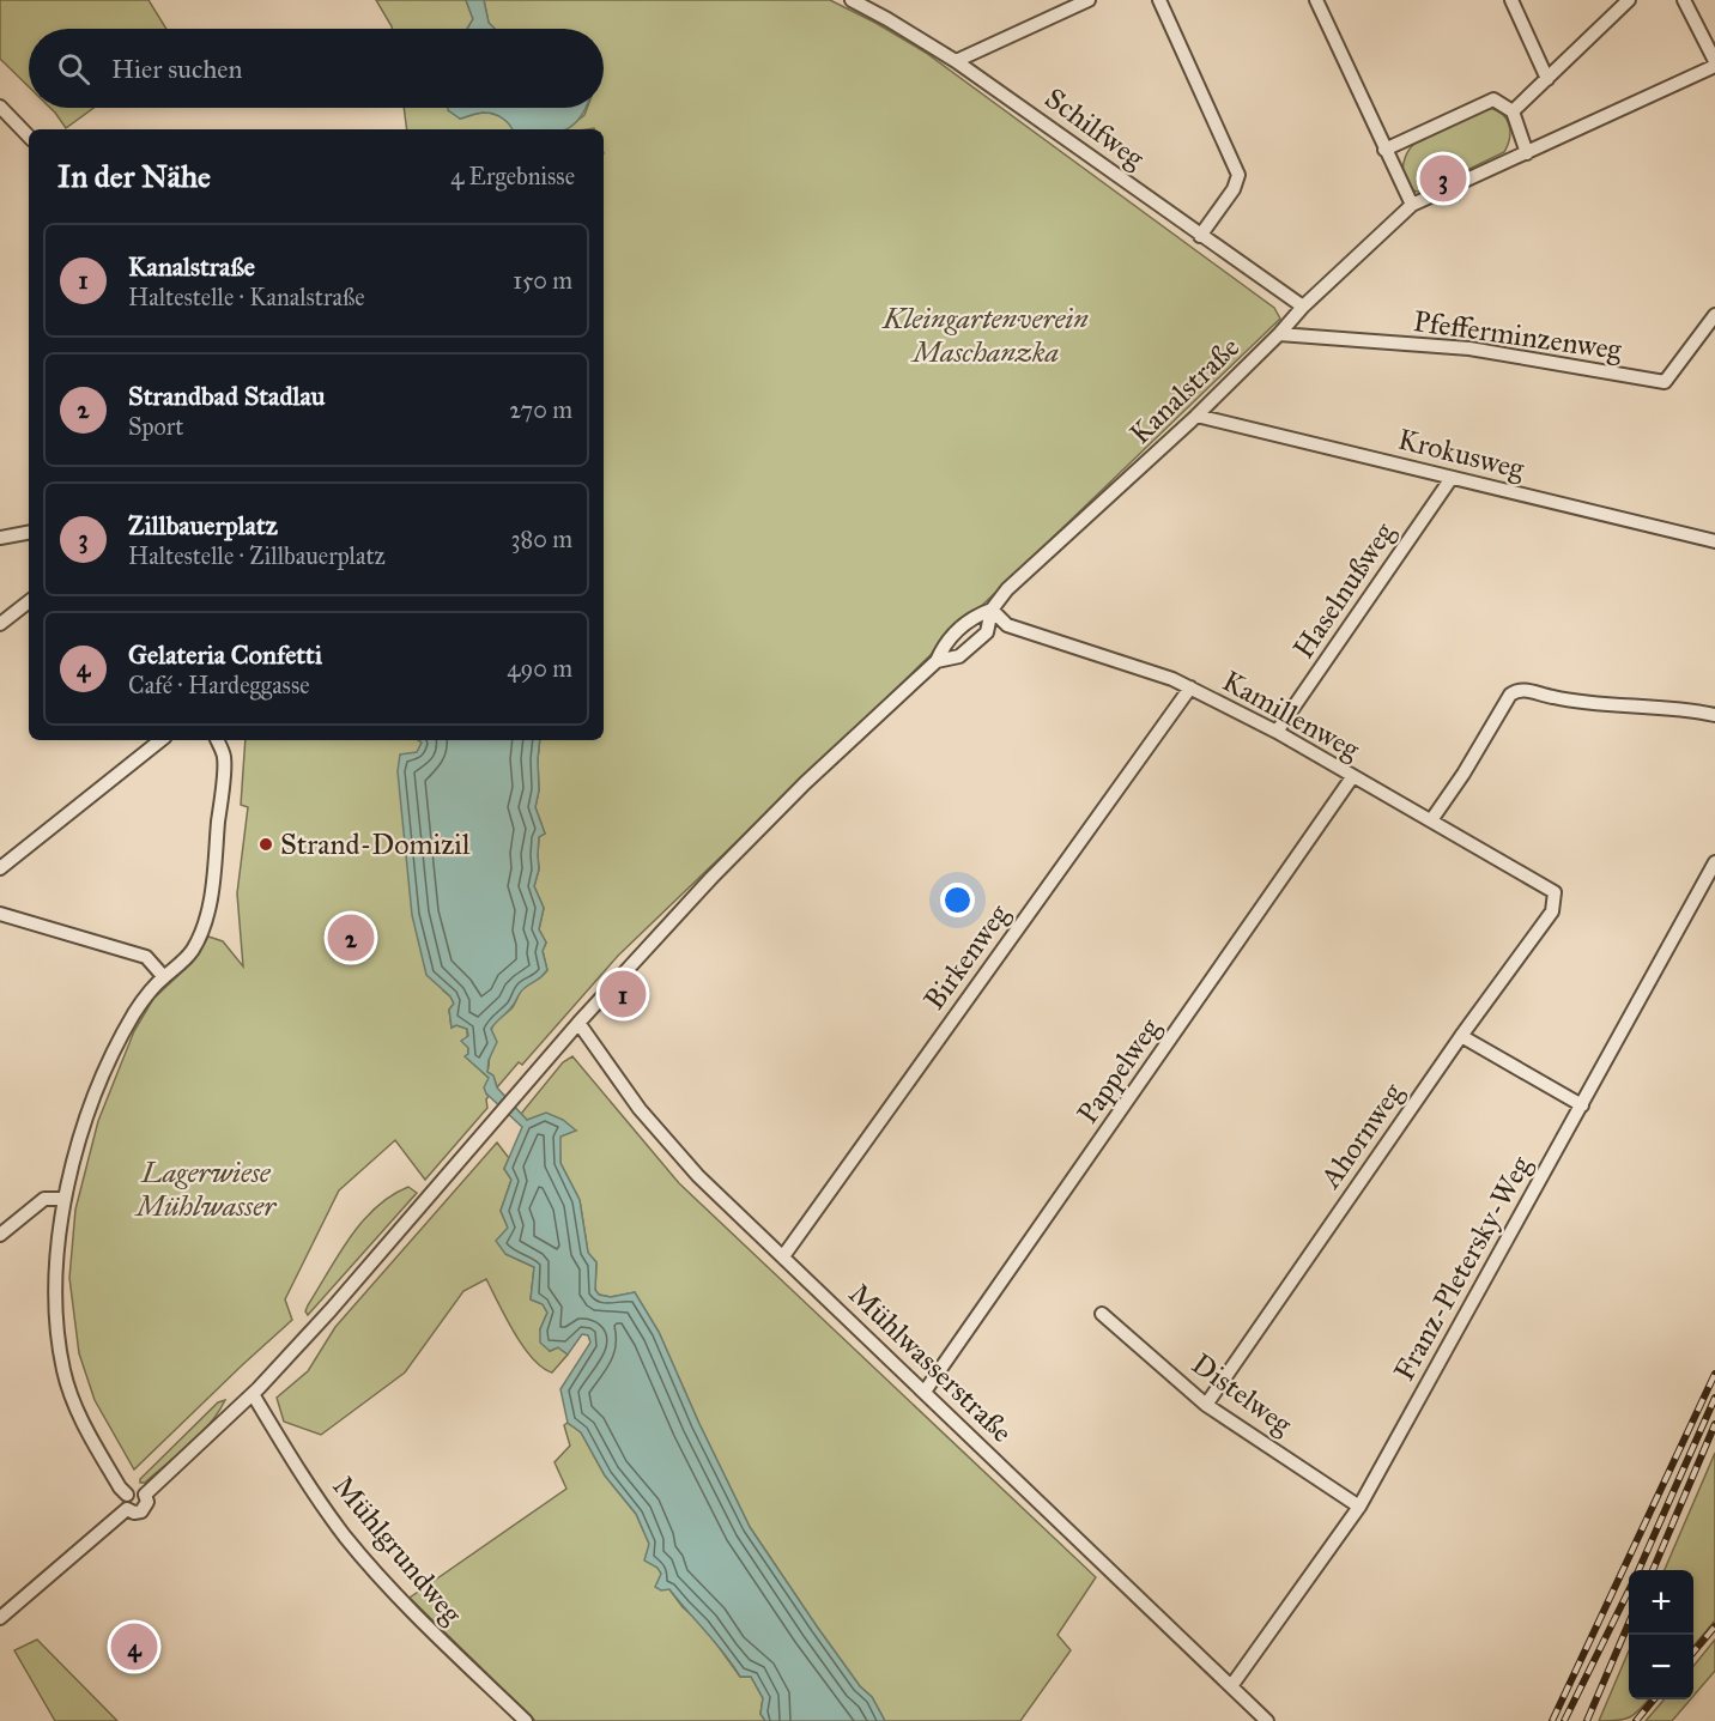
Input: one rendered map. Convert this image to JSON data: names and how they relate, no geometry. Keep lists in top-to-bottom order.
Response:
{
  "streets": {
    "street": [
      "Schilfweg",
      "Pfefferminzenweg",
      "Kanalstraße",
      "Krokusweg",
      "Haselnußweg",
      "Kamillenweg",
      "Birkenweg",
      "Pappelweg",
      "Ahornweg",
      "Franz-Pletersky-Weg",
      "Mühlwasserstraße",
      "Distelweg",
      "Mühlgrundweg"
    ]
  },
  "crossings": [
    ["Schilfweg", "Kanalstraße"],
    ["Pfefferminzenweg", "Kanalstraße"],
    ["Kanalstraße", "Krokusweg"],
    ["Kanalstraße", "Kamillenweg"],
    ["Kanalstraße", "Mühlwasserstraße"],
    ["Kanalstraße", "Mühlgrundweg"],
    ["Krokusweg", "Haselnußweg"],
    ["Haselnußweg", "Kamillenweg"],
    ["Kamillenweg", "Birkenweg"],
    ["Kamillenweg", "Pappelweg"],
    ["Kamillenweg", "Ahornweg"],
    ["Birkenweg", "Mühlwasserstraße"],
    ["Pappelweg", "Mühlwasserstraße"],
    ["Ahornweg", "Distelweg"],
    ["Franz-Pletersky-Weg", "Mühlwasserstraße"],
    ["Franz-Pletersky-Weg", "Distelweg"]
  ],
  "parks": ["Kleingartenverein Maschanzka", "Lagerwiese Mühlwasser"],
  "places": ["Strand-Domizil"],
  "page": {
    "search": "Hier suchen",
    "heading": ["In der Nähe", "4 Ergebnisse"],
    "pins": [
      "3",
      "2",
      "1",
      "4"
    ],
    "list": [
      {
        "mark": "1",
        "name": "Kanalstraße",
        "note": "Haltestelle · Kanalstraße",
        "value": "150 m"
      },
      {
        "mark": "2",
        "name": "Strandbad Stadlau",
        "note": "Sport",
        "value": "270 m"
      },
      {
        "mark": "3",
        "name": "Zillbauerplatz",
        "note": "Haltestelle · Zillbauerplatz",
        "value": "380 m"
      },
      {
        "mark": "4",
        "name": "Gelateria Confetti",
        "note": "Café · Hardeggasse",
        "value": "490 m"
      }
    ],
    "map_buttons": ["+", "−"]
  }
}
